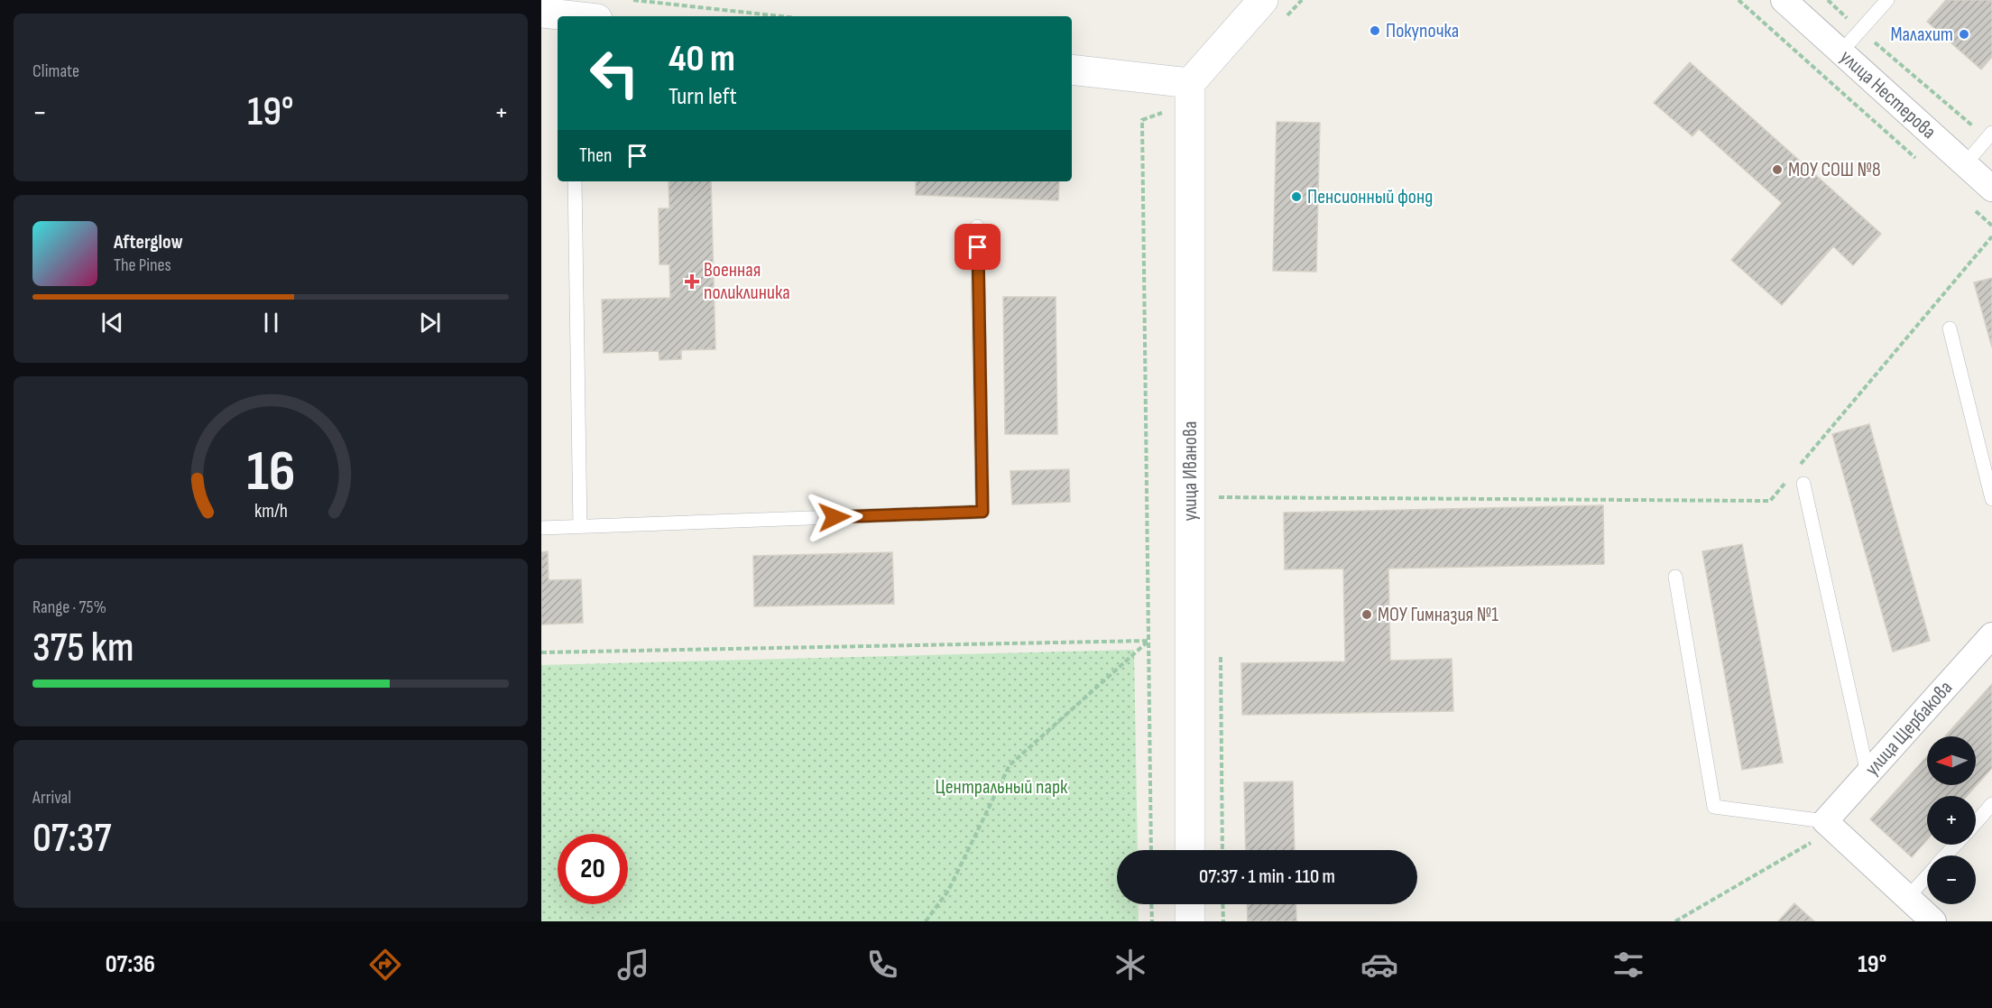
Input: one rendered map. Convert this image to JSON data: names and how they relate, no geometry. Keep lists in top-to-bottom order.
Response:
{
  "streets": {
    "street": ["улица Нестерова", "улица Иванова", "улица Щербакова"]
  },
  "parks": ["Центральный парк"],
  "places": {
    "other": [
      "Покупочка",
      "Малахит",
      "МОУ СОШ №8",
      "Пенсионный фонд",
      "МОУ Гимназия №1"
    ],
    "health": ["Военная поликлиника"]
  },
  "north": "left",
  "page": {
    "tile": [
      "Climate",
      ["Range · 75%", "375 km"],
      ["Arrival", "07:37"]
    ],
    "turn": ["40 m", "Turn left"],
    "heat": ["−", "19°", "+"],
    "then": "Then",
    "song": ["Afterglow", "The Pines"],
    "map_buttons": ["+", "−"],
    "limit": "20",
    "trip": "07:37 · 1 min · 110 m",
    "tabs": ["07:36", "19°"],
    "gauge": ["16", "km/h"]
  }
}
